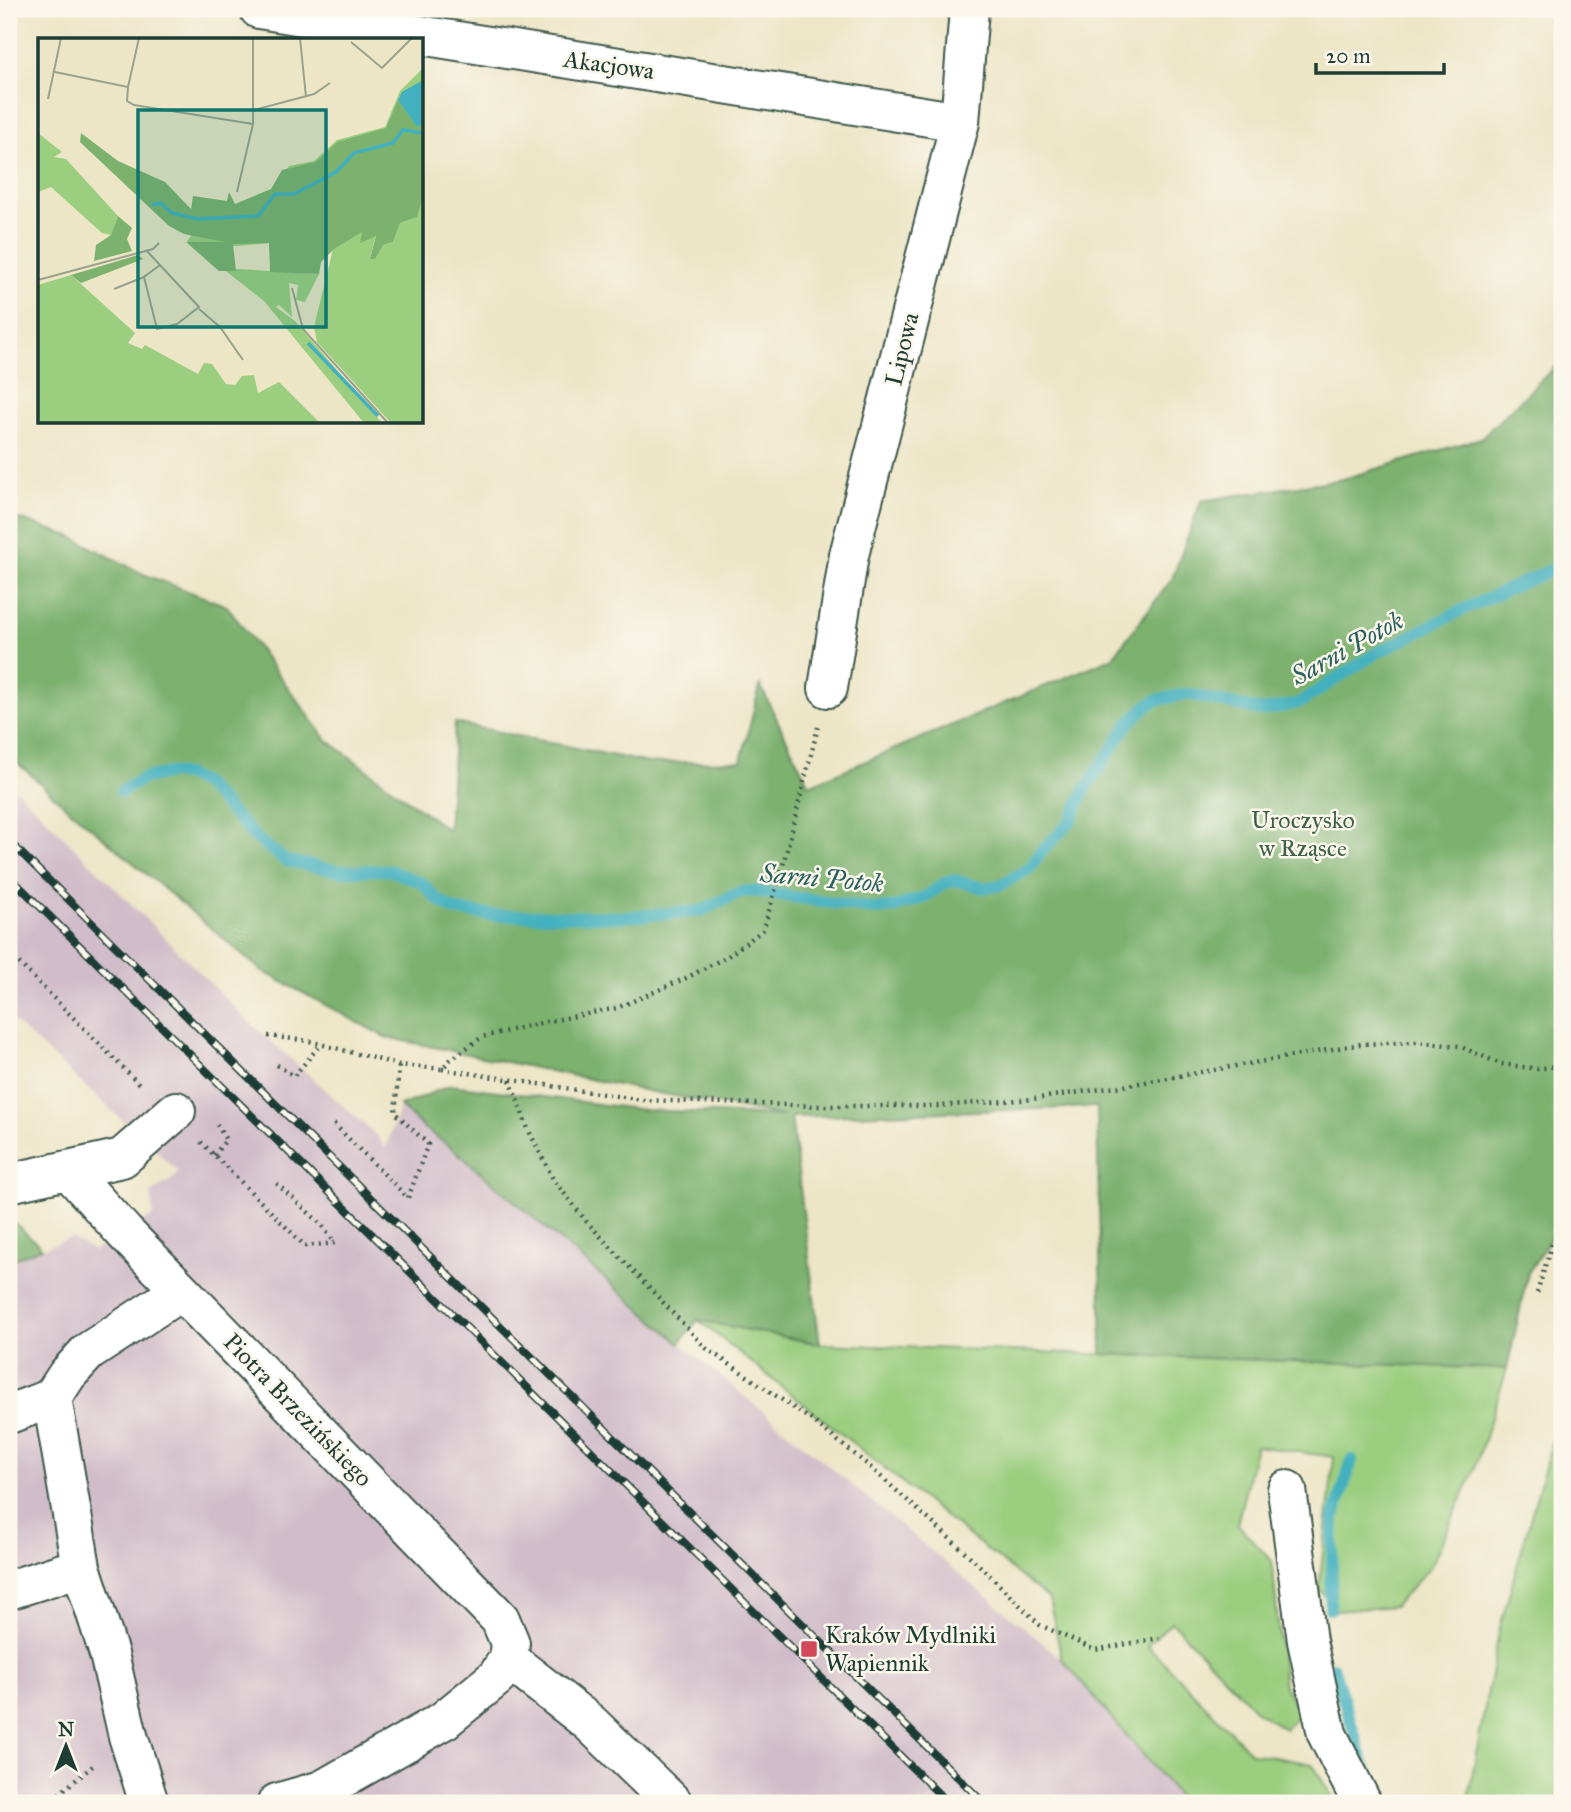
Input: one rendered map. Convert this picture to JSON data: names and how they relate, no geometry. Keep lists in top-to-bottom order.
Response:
{
  "streets": {
    "street": ["Akacjowa", "Lipowa", "Piotra Brzezińskiego"]
  },
  "crossings": [
    ["Akacjowa", "Lipowa"]
  ],
  "water": ["Sarni Potok"],
  "parks": ["Uroczysko w Rząsce"],
  "places": {
    "transit": ["Kraków Mydlniki Wapiennik"]
  },
  "scale_bar": "20 m",
  "north": "top"
}
